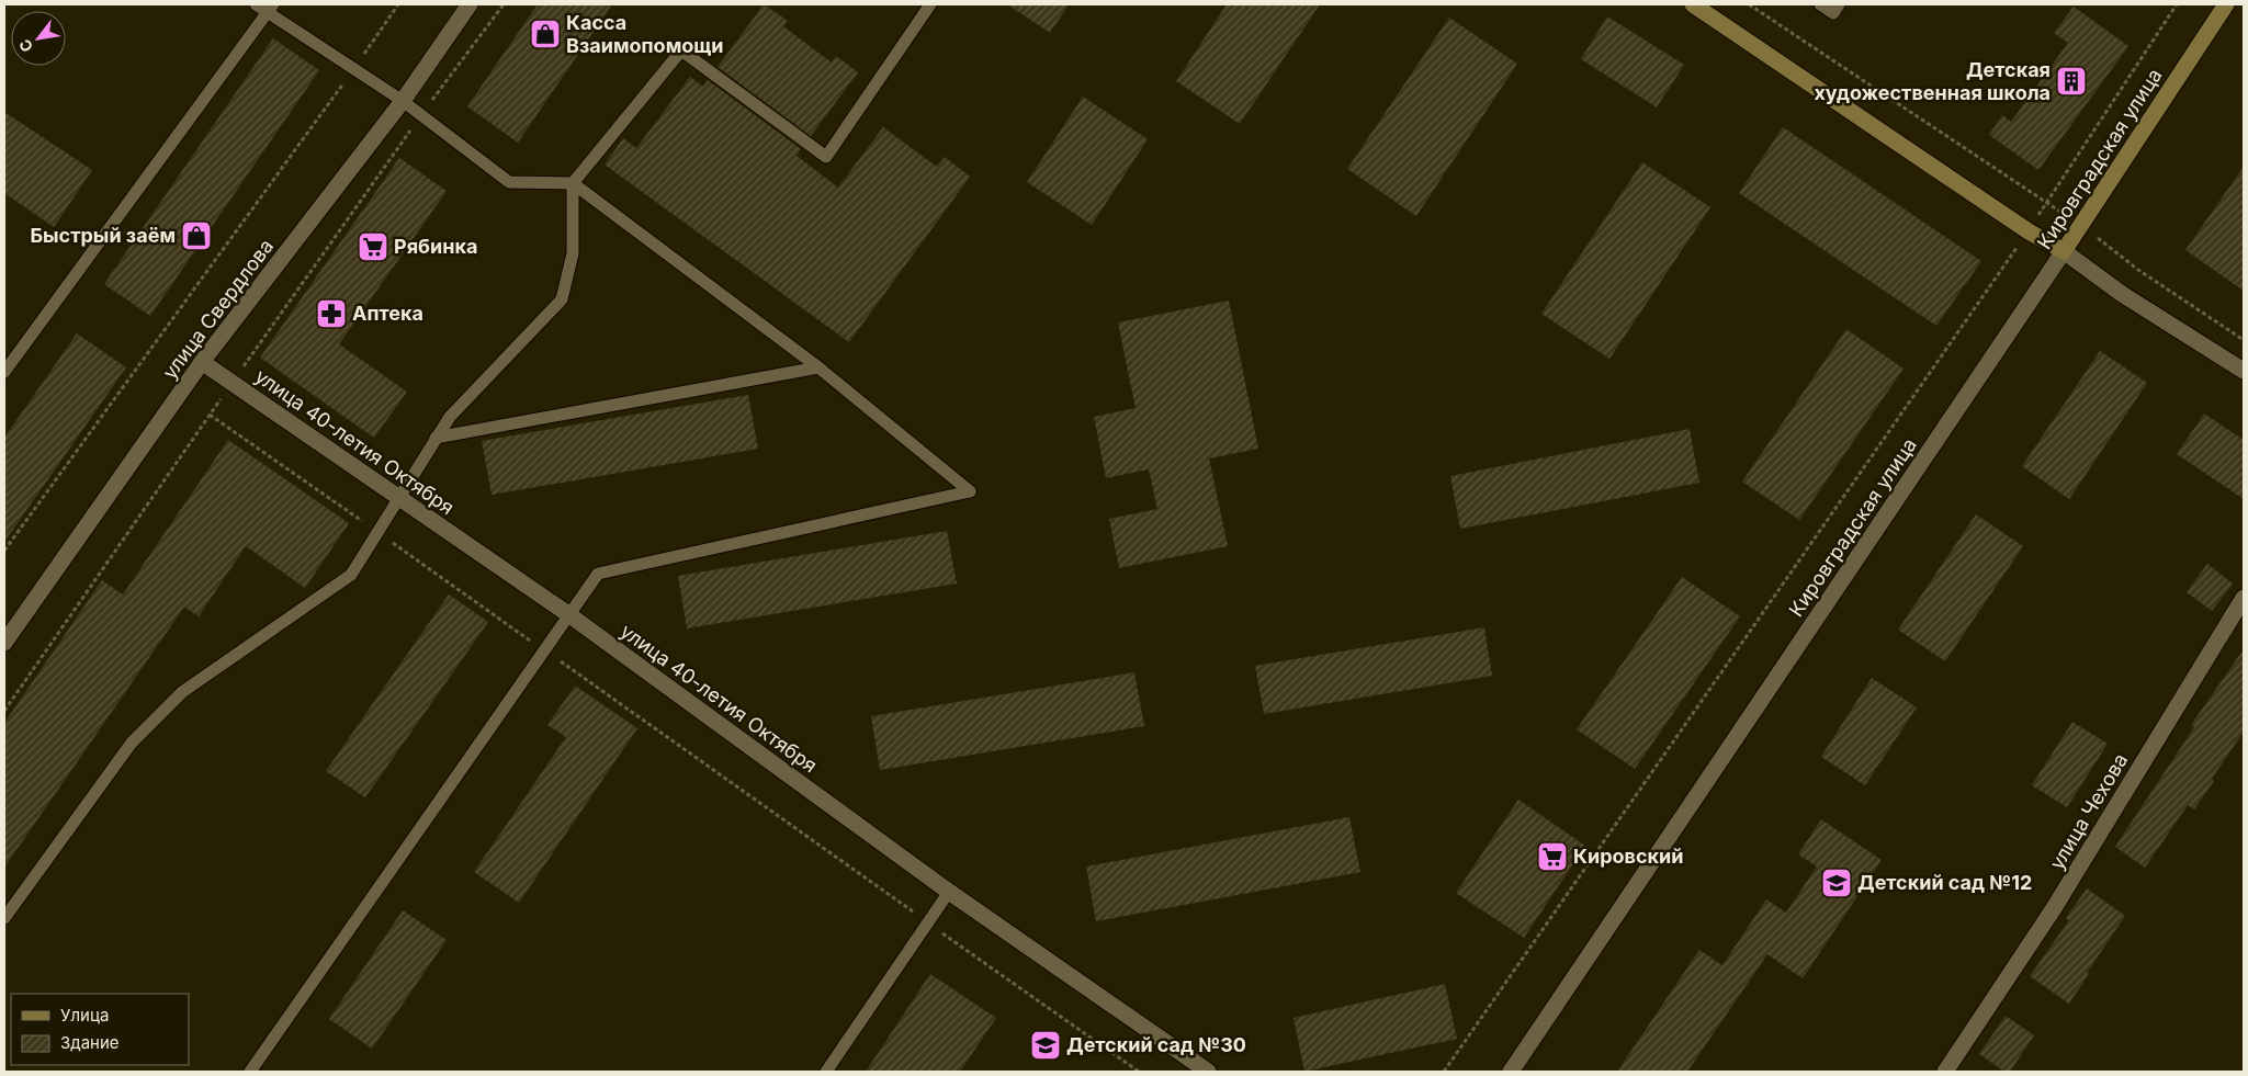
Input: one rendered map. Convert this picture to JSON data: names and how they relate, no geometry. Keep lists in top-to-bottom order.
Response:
{
  "streets": {
    "main road": ["Кировградская улица"],
    "street": ["улица Свердлова", "улица 40-летия Октября", "улица Чехова"]
  },
  "crossings": [
    ["улица Свердлова", "улица 40-летия Октября"]
  ],
  "places": {
    "shop": ["Касса Взаимопомощи", "Быстрый заём"],
    "building": ["Детская художественная школа"],
    "supermarket": ["Рябинка", "Кировский"],
    "pharmacy": ["Аптека"],
    "school or university": ["Детский сад №12", "Детский сад №30"]
  },
  "legend": ["Улица", "Здание"],
  "north": "bottom left"
}
